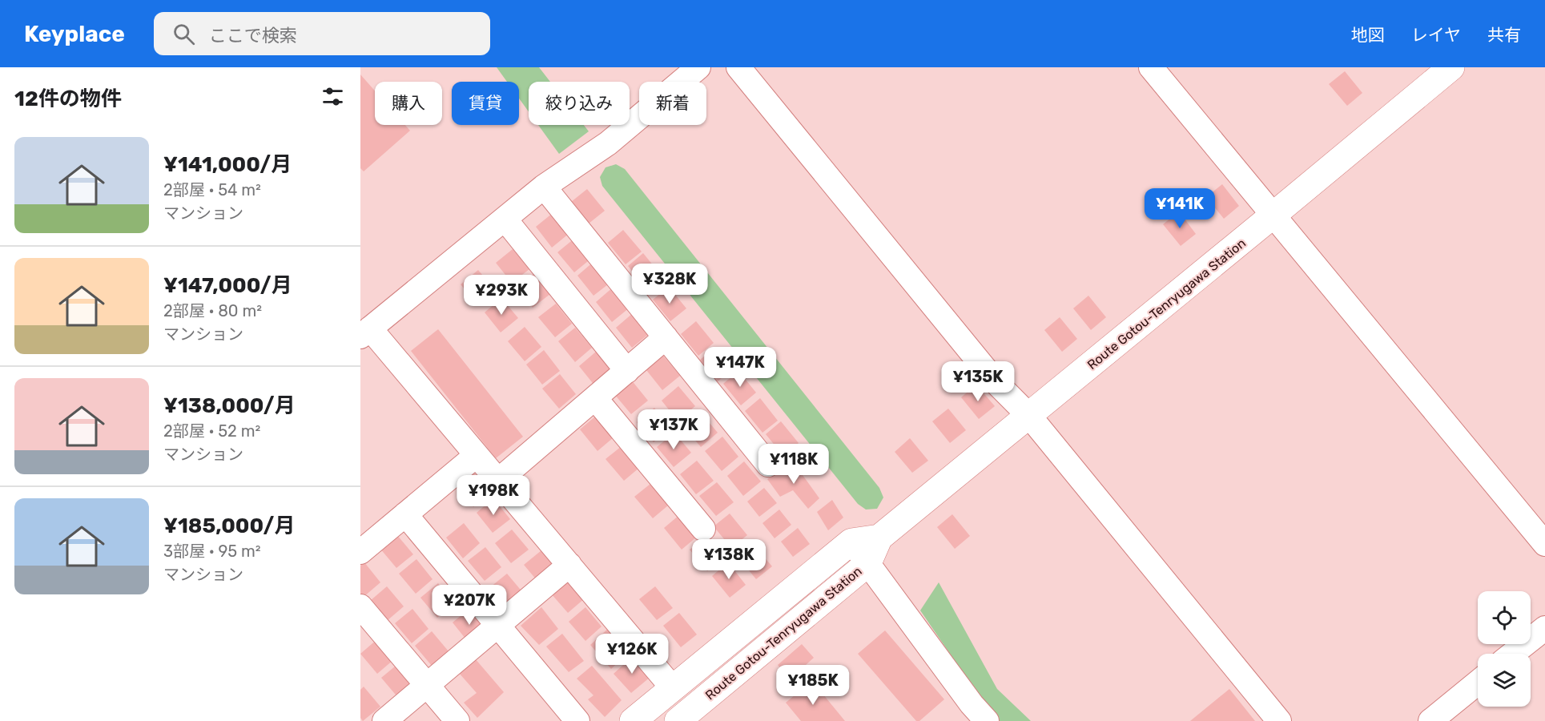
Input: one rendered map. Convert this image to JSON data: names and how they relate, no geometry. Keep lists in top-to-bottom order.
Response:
{
  "streets": {
    "main road": ["Route Gotou-Tenryugawa Station"]
  },
  "page": {
    "header": "Keyplace",
    "search": "ここで検索",
    "nav": ["地図", "レイヤ", "共有"],
    "heading": "12件の物件",
    "chip": [
      "購入",
      "賃貸",
      "絞り込み",
      "新着"
    ],
    "list": [
      {
        "name": "¥141,000/月",
        "note": "2部屋 · 54 m² · マンション"
      },
      {
        "name": "¥147,000/月",
        "note": "2部屋 · 80 m² · マンション"
      },
      {
        "name": "¥138,000/月",
        "note": "2部屋 · 52 m² · マンション"
      },
      {
        "name": "¥185,000/月",
        "note": "3部屋 · 95 m² · マンション"
      }
    ],
    "price": [
      "¥141K",
      "¥328K",
      "¥293K",
      "¥147K",
      "¥135K",
      "¥137K",
      "¥118K",
      "¥198K",
      "¥138K",
      "¥207K",
      "¥126K",
      "¥185K"
    ]
  }
}
